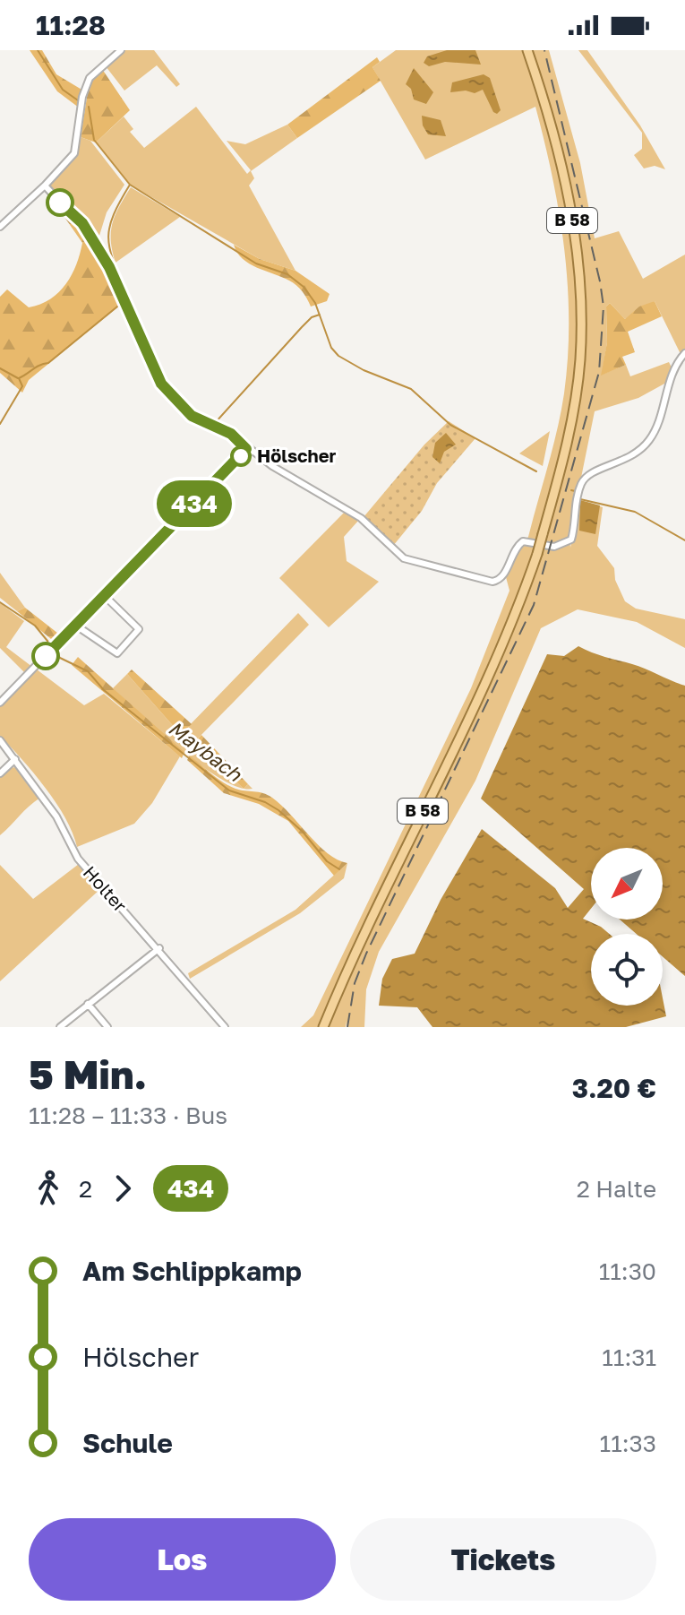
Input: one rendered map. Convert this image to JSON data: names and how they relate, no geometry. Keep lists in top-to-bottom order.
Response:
{
  "streets": {
    "main road": ["B 58"],
    "street": ["Holter"]
  },
  "water": ["Maybach"],
  "places": ["Hölscher"],
  "lines": ["bus line 434"],
  "north": "bottom left",
  "page": {
    "status": "11:28",
    "on_map": "434",
    "heading": ["5 Min.", "11:28 – 11:33 · Bus", "3.20 €"],
    "legs": ["2", "434", "2 Halte"],
    "list": [
      {
        "name": "Am Schlippkamp",
        "value": "11:30"
      },
      {
        "name": "Hölscher",
        "value": "11:31"
      },
      {
        "name": "Schule",
        "value": "11:33"
      }
    ],
    "buttons": ["Los", "Tickets"]
  }
}
